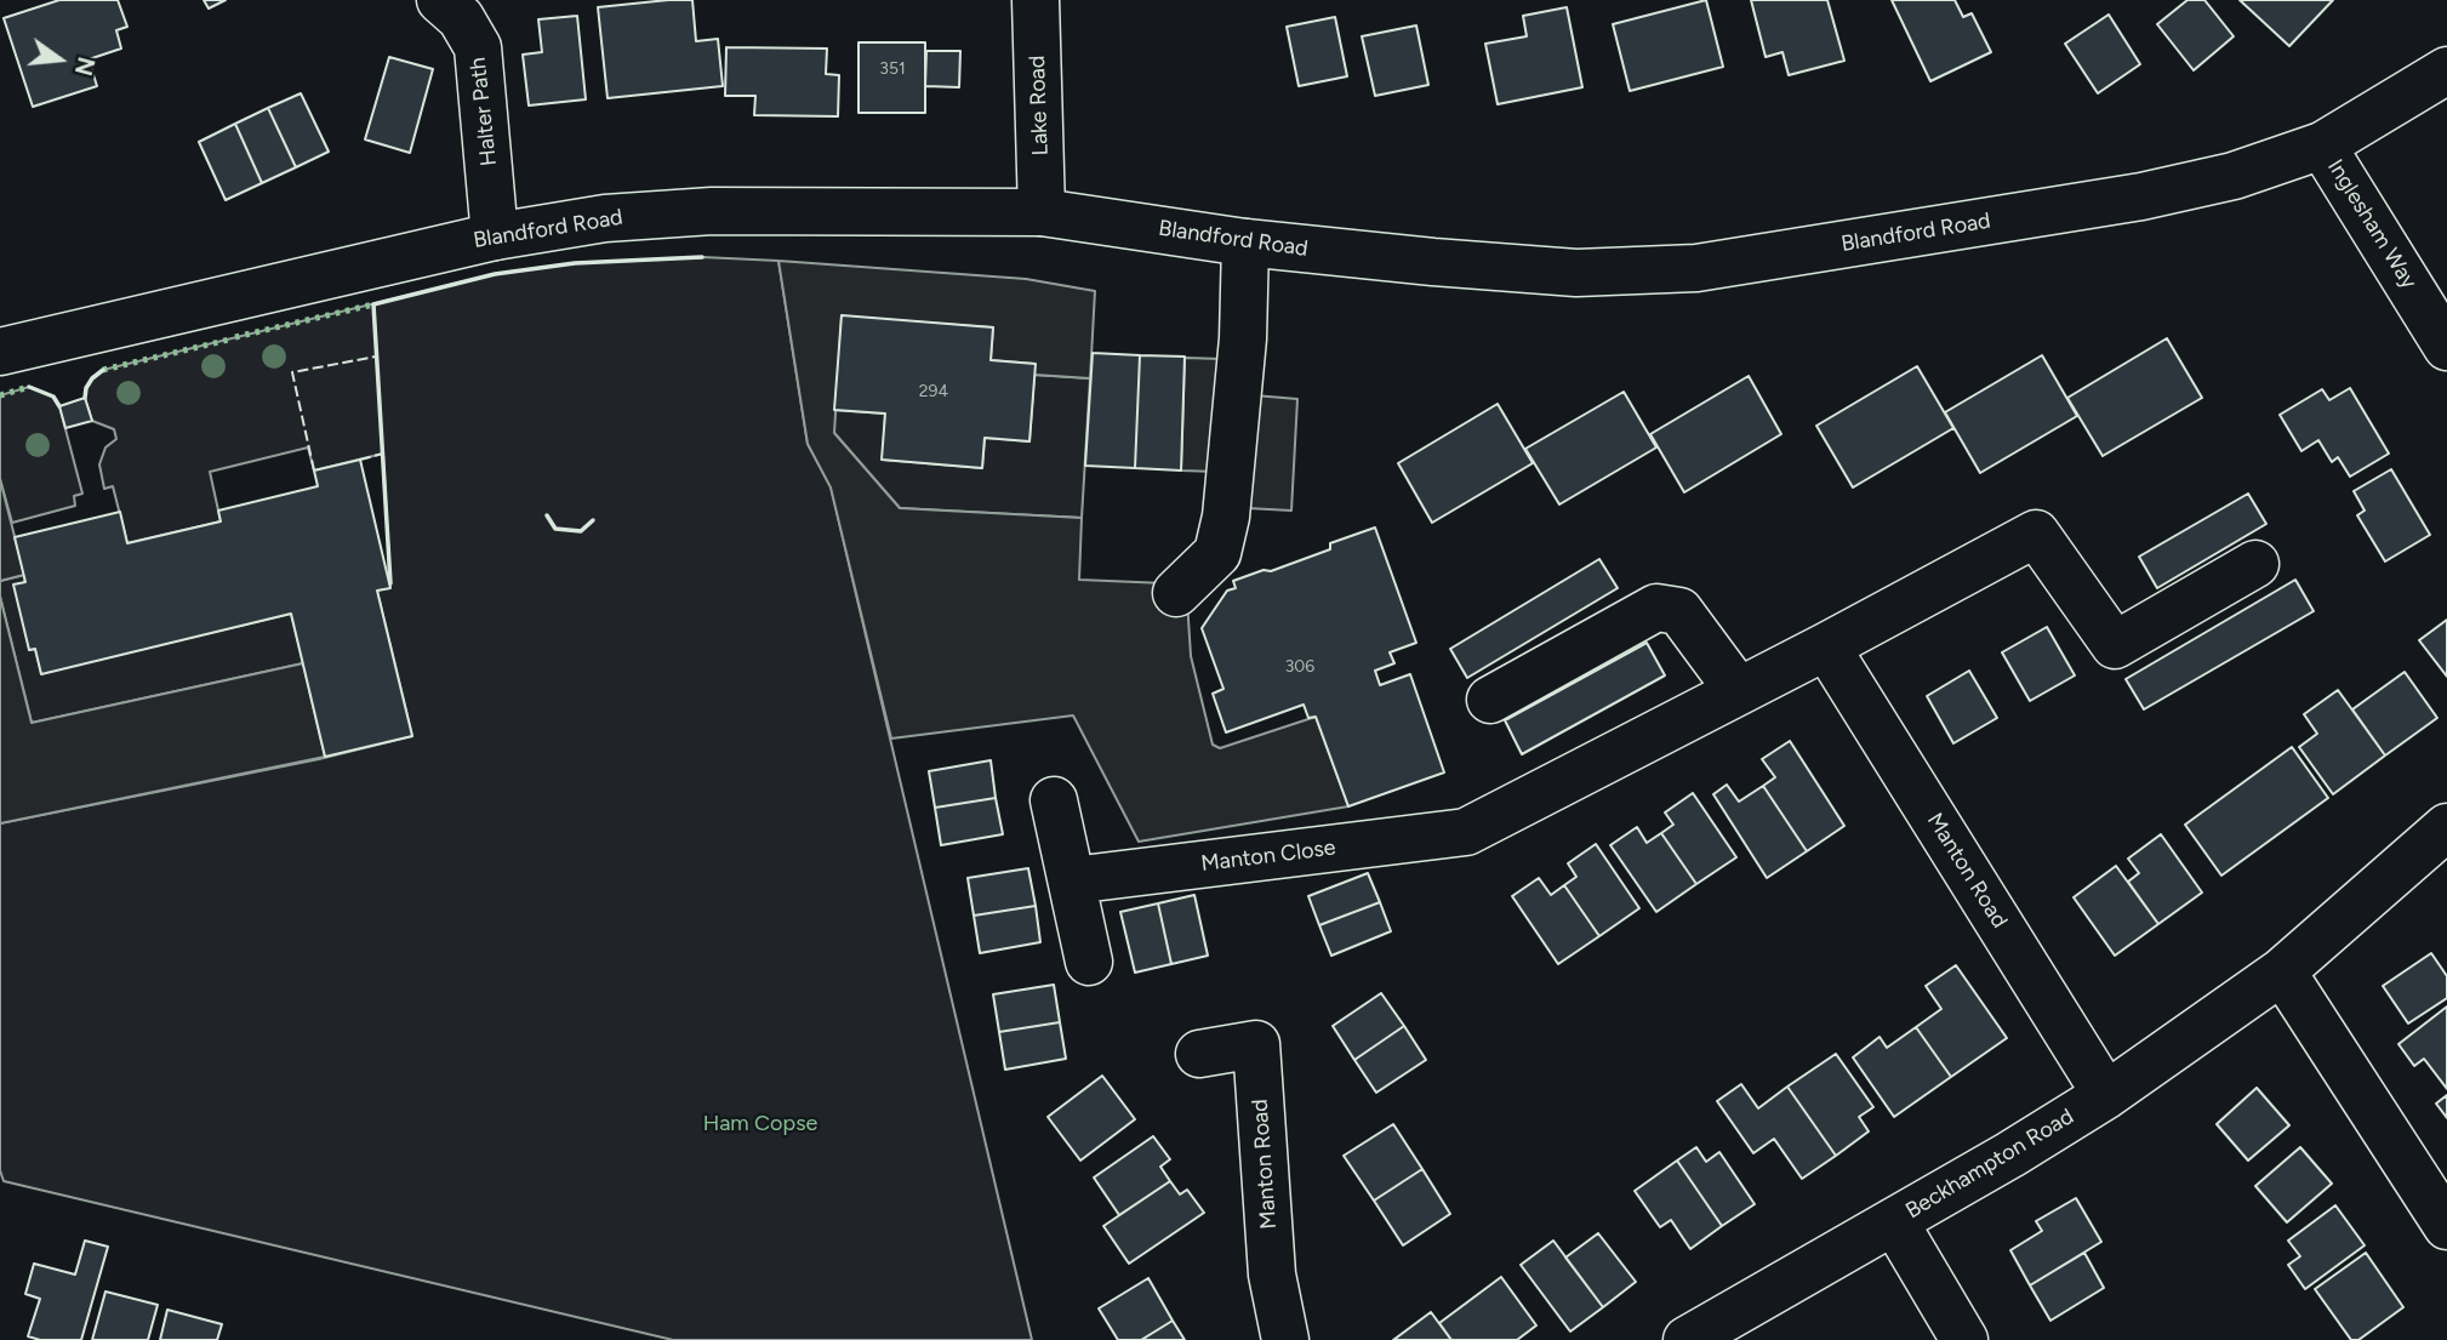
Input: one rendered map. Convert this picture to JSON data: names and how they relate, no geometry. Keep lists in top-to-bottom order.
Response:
{
  "streets": {
    "street": [
      "Lake Road",
      "Halter Path",
      "Inglesham Way",
      "Blandford Road",
      "Manton Close",
      "Manton Road",
      "Beckhampton Road"
    ]
  },
  "crossings": [
    ["Lake Road", "Blandford Road"],
    ["Halter Path", "Blandford Road"],
    ["Inglesham Way", "Blandford Road"],
    ["Manton Road", "Beckhampton Road"]
  ],
  "parks": ["Ham Copse"],
  "house_numbers": ["351", "294", "306"],
  "north": "right"
}
